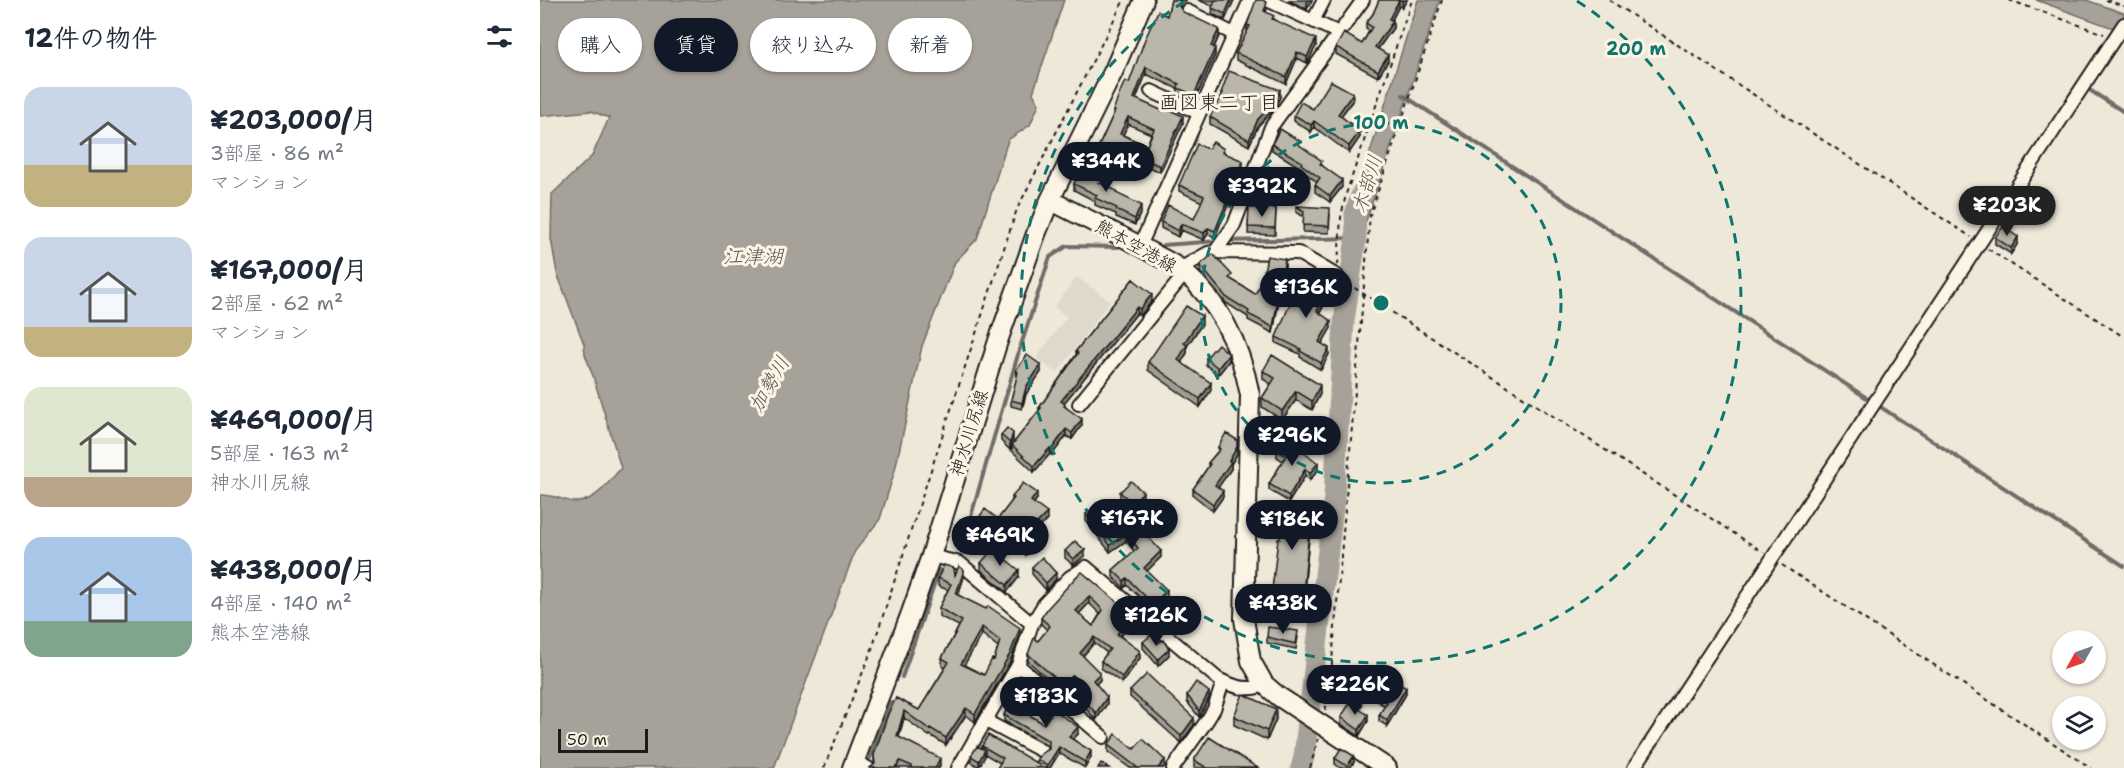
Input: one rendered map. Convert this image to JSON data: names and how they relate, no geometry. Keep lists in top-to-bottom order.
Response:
{
  "streets": {
    "main road": ["熊本空港線", "神水川尻線"]
  },
  "crossings": [
    ["熊本空港線", "神水川尻線"]
  ],
  "districts": ["画図東二丁目"],
  "water": ["木部川", "江津湖", "加勢川"],
  "scale_bar": "50 m",
  "north": "bottom left",
  "page": {
    "heading": "12件の物件",
    "chip": [
      "購入",
      "賃貸",
      "絞り込み",
      "新着"
    ],
    "list": [
      {
        "name": "¥203,000/月",
        "note": "3部屋 · 86 m² · マンション"
      },
      {
        "name": "¥167,000/月",
        "note": "2部屋 · 62 m² · マンション"
      },
      {
        "name": "¥469,000/月",
        "note": "5部屋 · 163 m² · 神水川尻線"
      },
      {
        "name": "¥438,000/月",
        "note": "4部屋 · 140 m² · 熊本空港線"
      }
    ],
    "price": [
      "¥344K",
      "¥392K",
      "¥203K",
      "¥136K",
      "¥296K",
      "¥167K",
      "¥186K",
      "¥469K",
      "¥438K",
      "¥126K",
      "¥226K",
      "¥183K"
    ],
    "scale": "50 m"
  },
  "rings": ["200 m", "100 m"]
}
